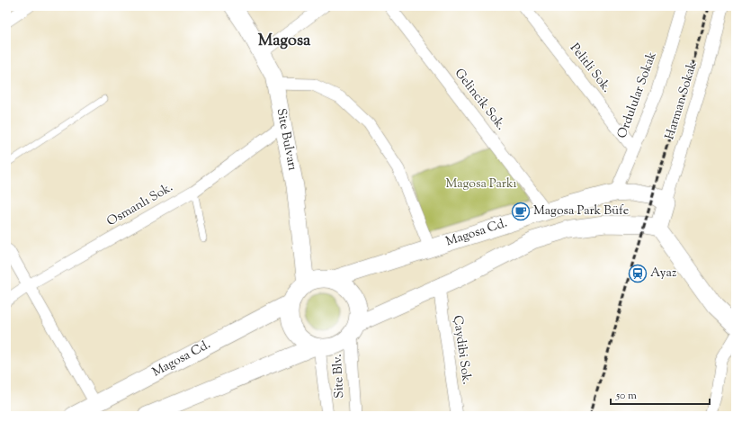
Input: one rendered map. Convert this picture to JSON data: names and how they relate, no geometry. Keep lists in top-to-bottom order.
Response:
{
  "streets": {
    "main road": ["Site Bulvarı", "Magosa Cd."],
    "street": [
      "Pelitli Sok.",
      "Ordulular Sokak",
      "Gelincik Sok.",
      "Harman Sokak",
      "Osmanlı Sok.",
      "Çaydibi Sok.",
      "Site Blv."
    ]
  },
  "crossings": [
    ["Pelitli Sok.", "Ordulular Sokak"],
    ["Ordulular Sokak", "Magosa Cd."],
    ["Gelincik Sok.", "Magosa Cd."],
    ["Harman Sokak", "Magosa Cd."],
    ["Site Bulvarı", "Osmanlı Sok."],
    ["Site Bulvarı", "Magosa Cd."],
    ["Site Bulvarı", "Site Blv."],
    ["Magosa Cd.", "Site Blv."]
  ],
  "districts": ["Magosa"],
  "parks": ["Magosa Parkı"],
  "places": {
    "cafe": ["Magosa Park Büfe"],
    "station": ["Ayaz"]
  },
  "scale_bar": "50 m"
}
